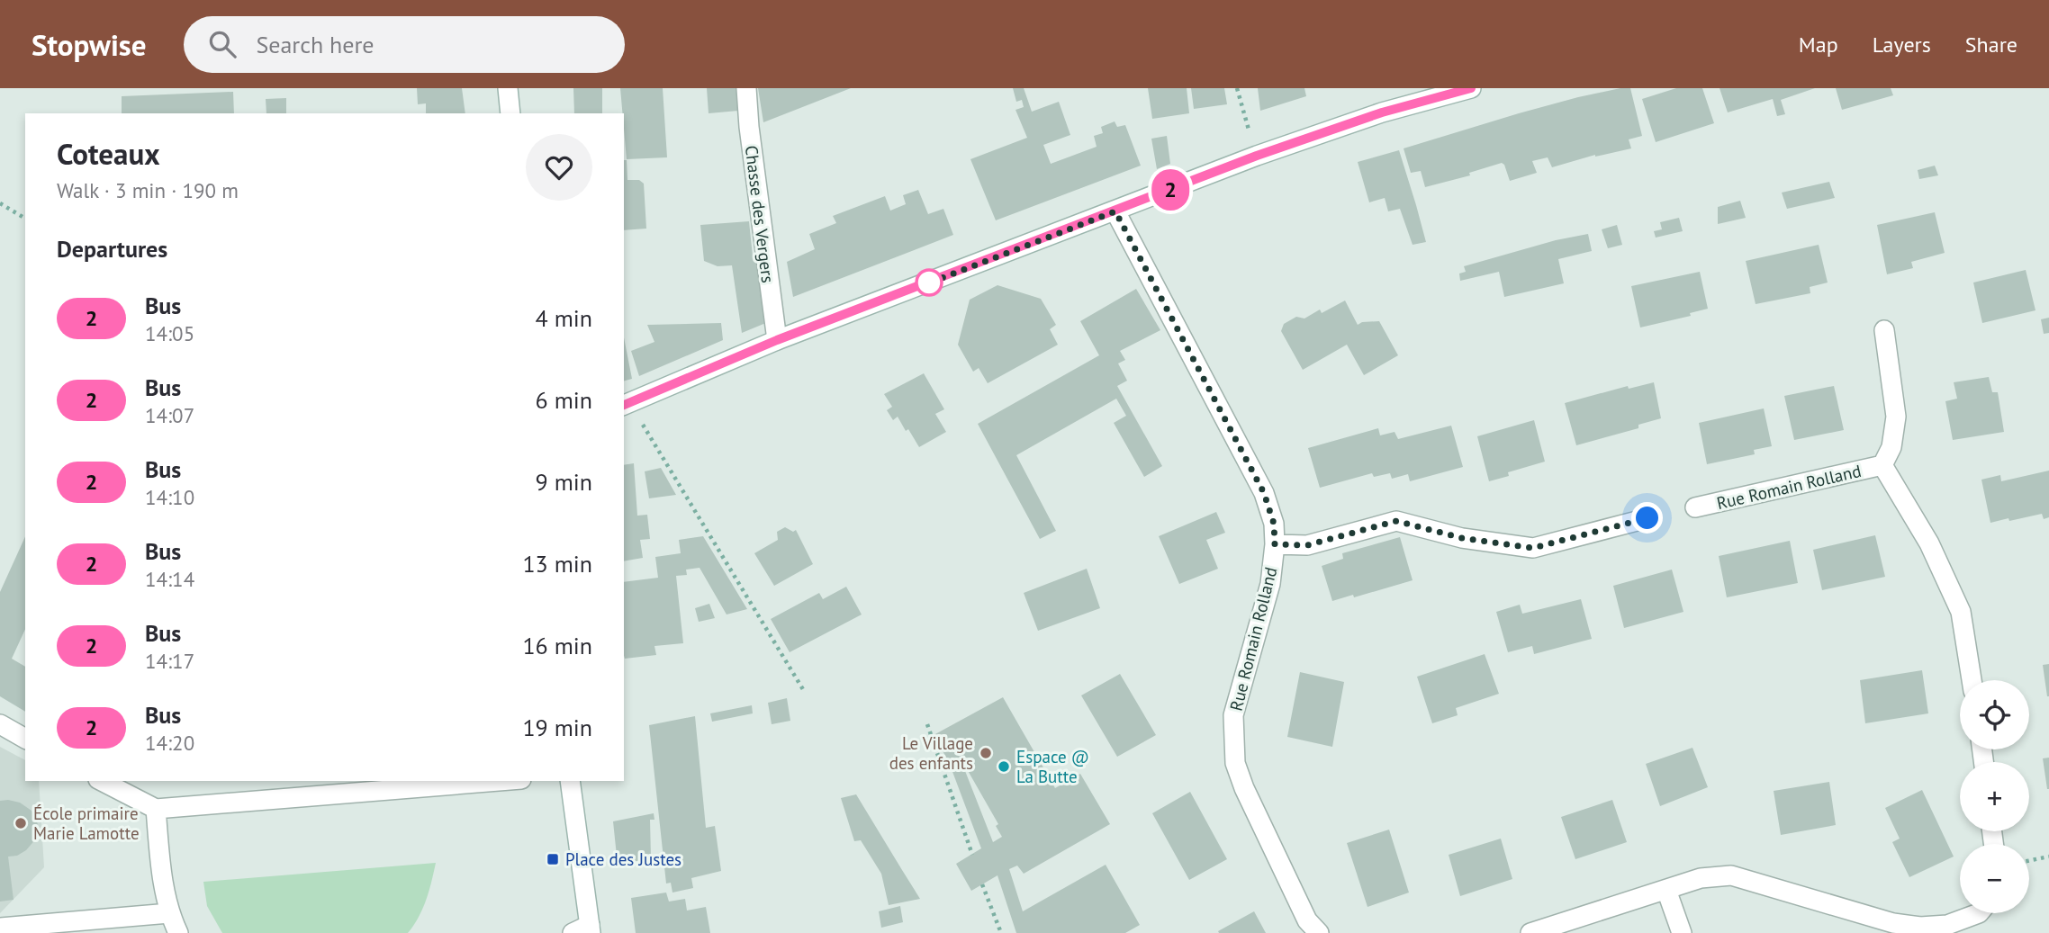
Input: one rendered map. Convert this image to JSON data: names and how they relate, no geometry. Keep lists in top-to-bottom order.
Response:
{
  "streets": {
    "street": ["Chasse des Vergers", "Rue Romain Rolland"]
  },
  "places": {
    "other": ["Le Village des enfants", "Espace @ La Butte", "École primaire Marie Lamotte"],
    "transit": ["Place des Justes"]
  },
  "lines": ["bus line 2"],
  "page": {
    "header": "Stopwise",
    "search": "Search here",
    "nav": ["Map", "Layers", "Share"],
    "on_map": "2",
    "heading": [
      ["Coteaux", "Walk · 3 min · 190 m"],
      "Departures"
    ],
    "list": [
      {
        "mark": "2",
        "name": "Bus",
        "note": "14:05",
        "value": "4 min"
      },
      {
        "mark": "2",
        "name": "Bus",
        "note": "14:07",
        "value": "6 min"
      },
      {
        "mark": "2",
        "name": "Bus",
        "note": "14:10",
        "value": "9 min"
      },
      {
        "mark": "2",
        "name": "Bus",
        "note": "14:14",
        "value": "13 min"
      },
      {
        "mark": "2",
        "name": "Bus",
        "note": "14:17",
        "value": "16 min"
      },
      {
        "mark": "2",
        "name": "Bus",
        "note": "14:20",
        "value": "19 min"
      }
    ],
    "map_buttons": ["+", "−"]
  }
}
